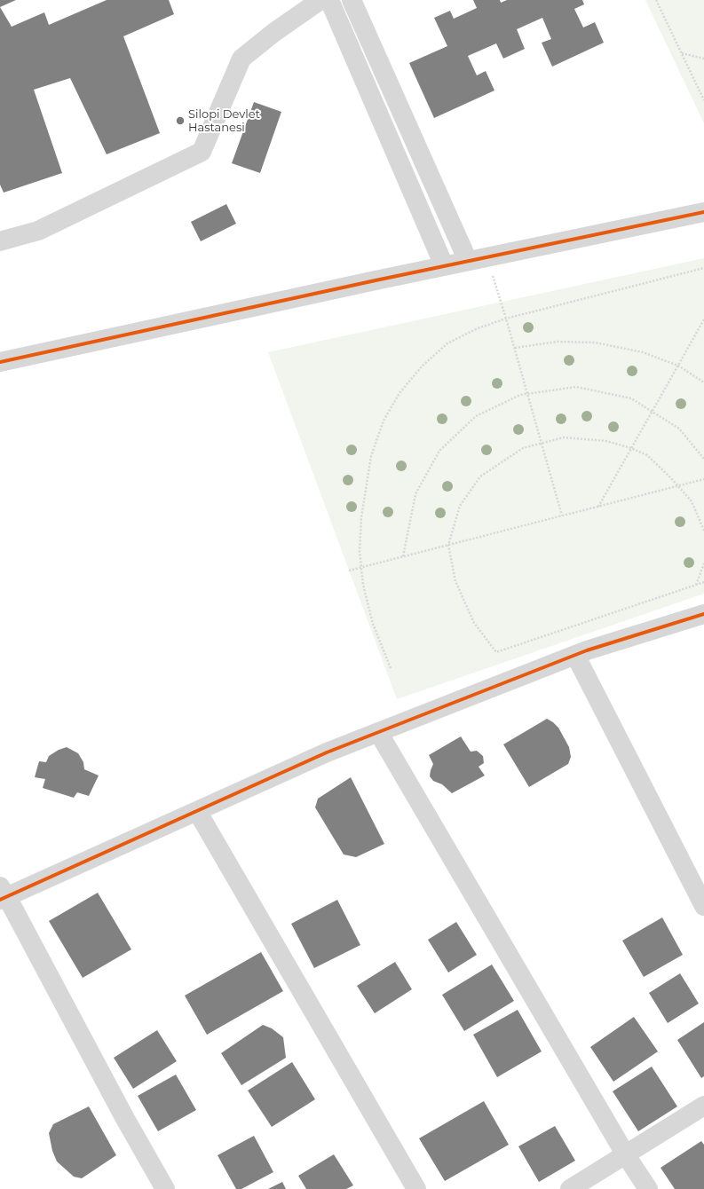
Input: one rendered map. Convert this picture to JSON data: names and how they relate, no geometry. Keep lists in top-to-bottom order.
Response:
{
  "places": ["Silopi Devlet Hastanesi"]
}
